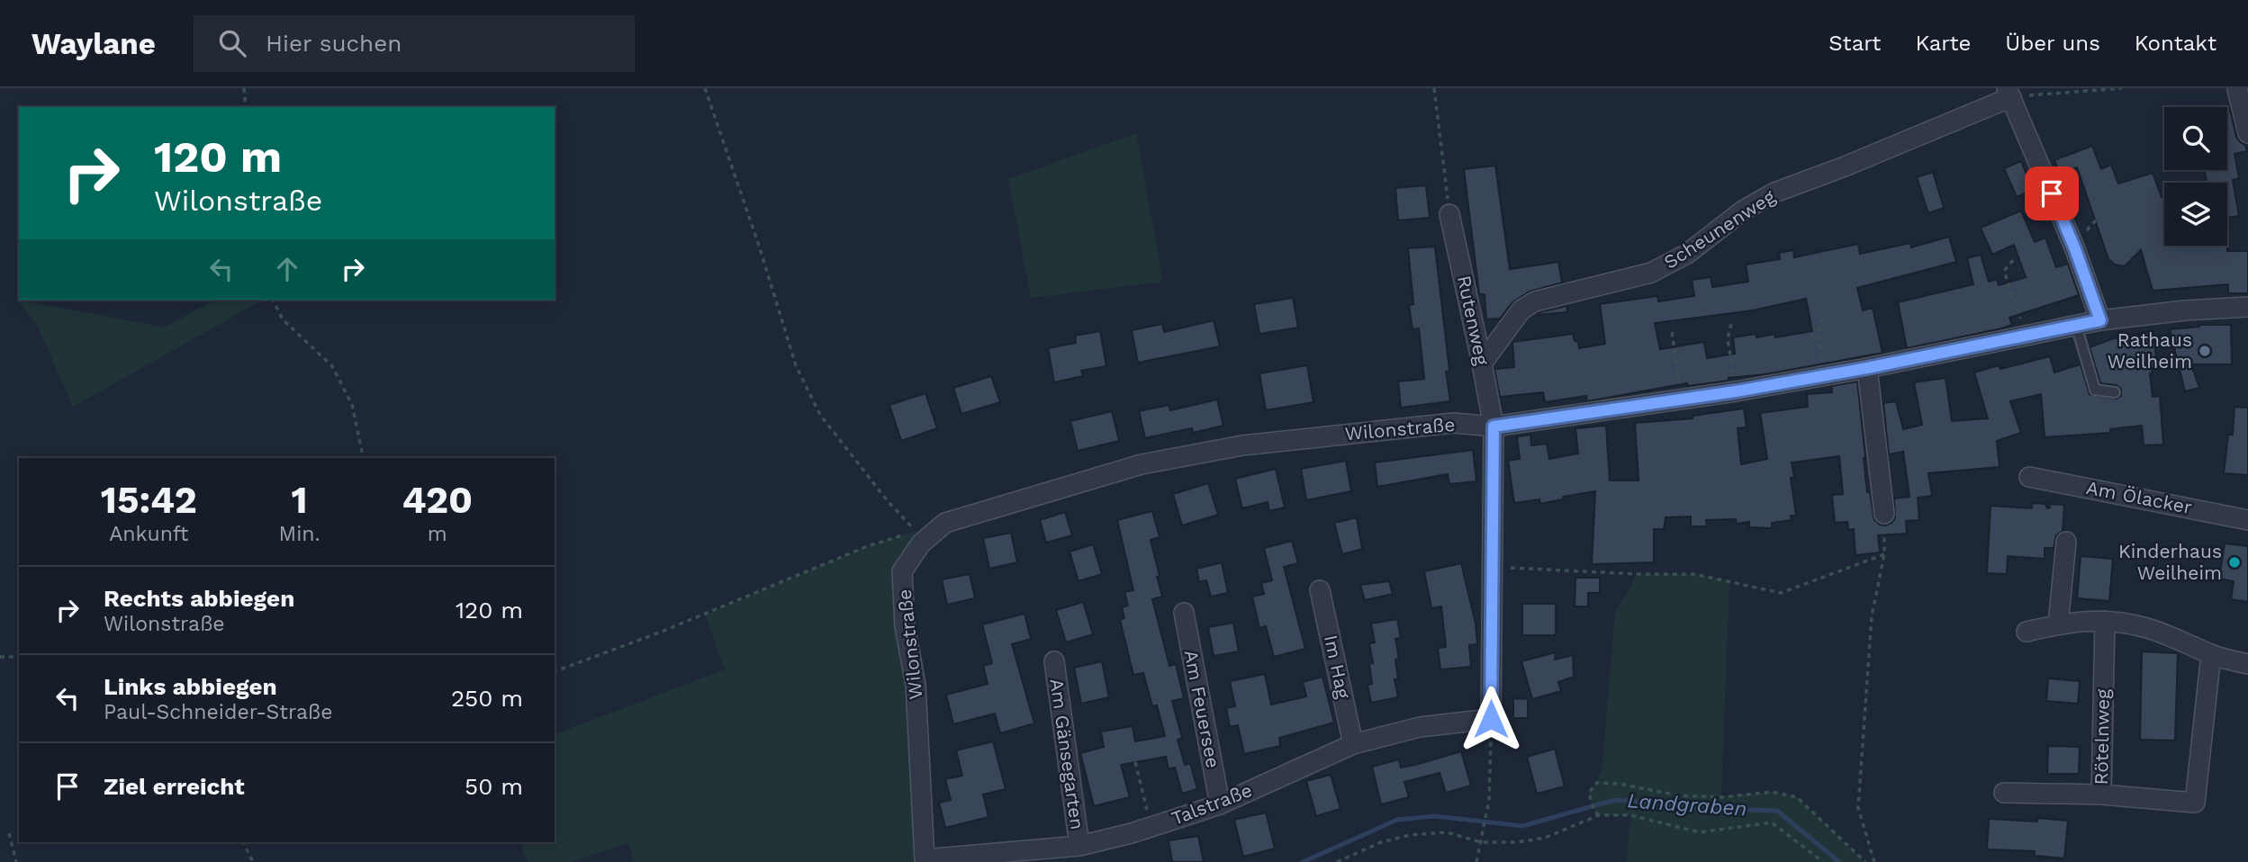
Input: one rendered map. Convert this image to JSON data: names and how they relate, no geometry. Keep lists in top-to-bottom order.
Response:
{
  "streets": {
    "street": [
      "Scheunenweg",
      "Rutenweg",
      "Wilonstraße",
      "Am Ölacker",
      "Im Hag",
      "Am Feuersee",
      "Rötelnweg",
      "Am Gänsegarten",
      "Talstraße"
    ]
  },
  "crossings": [
    ["Scheunenweg", "Rutenweg"],
    ["Rutenweg", "Wilonstraße"],
    ["Rutenweg", "Talstraße"],
    ["Wilonstraße", "Talstraße"],
    ["Im Hag", "Talstraße"],
    ["Am Feuersee", "Talstraße"],
    ["Am Gänsegarten", "Talstraße"]
  ],
  "water": ["Landgraben"],
  "places": ["Rathaus Weilheim", "Kinderhaus Weilheim"],
  "page": {
    "header": "Waylane",
    "search": "Hier suchen",
    "nav": [
      "Start",
      "Karte",
      "Über uns",
      "Kontakt"
    ],
    "turn": ["120 m", "Wilonstraße"],
    "eta": [
      "15:42",
      "Ankunft",
      "1",
      "Min.",
      "420",
      "m"
    ],
    "list": [
      {
        "name": "Rechts abbiegen",
        "note": "Wilonstraße",
        "value": "120 m"
      },
      {
        "name": "Links abbiegen",
        "note": "Paul-Schneider-Straße",
        "value": "250 m"
      },
      {
        "name": "Ziel erreicht",
        "value": "50 m"
      }
    ]
  }
}
